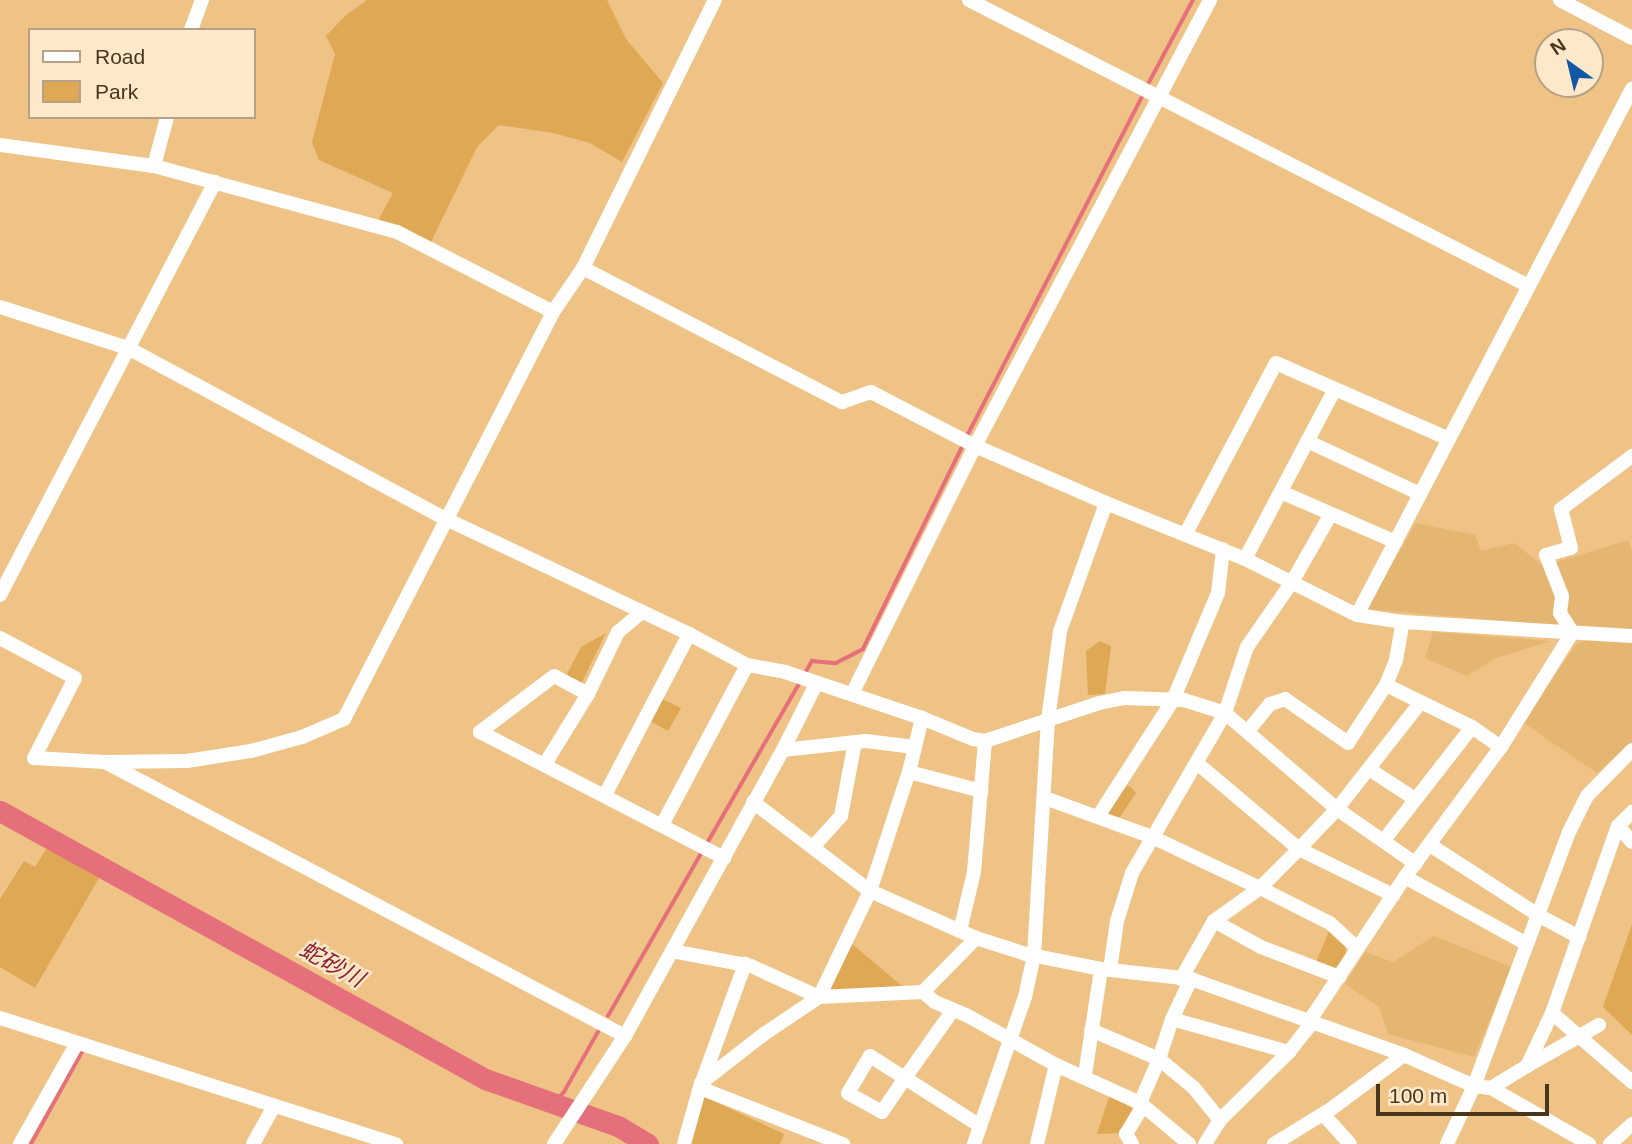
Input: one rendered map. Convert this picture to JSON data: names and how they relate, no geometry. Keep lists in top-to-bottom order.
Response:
{
  "water": ["蛇砂川"],
  "legend": ["Road", "Park"],
  "scale_bar": "100 m",
  "north": "top left"
}
